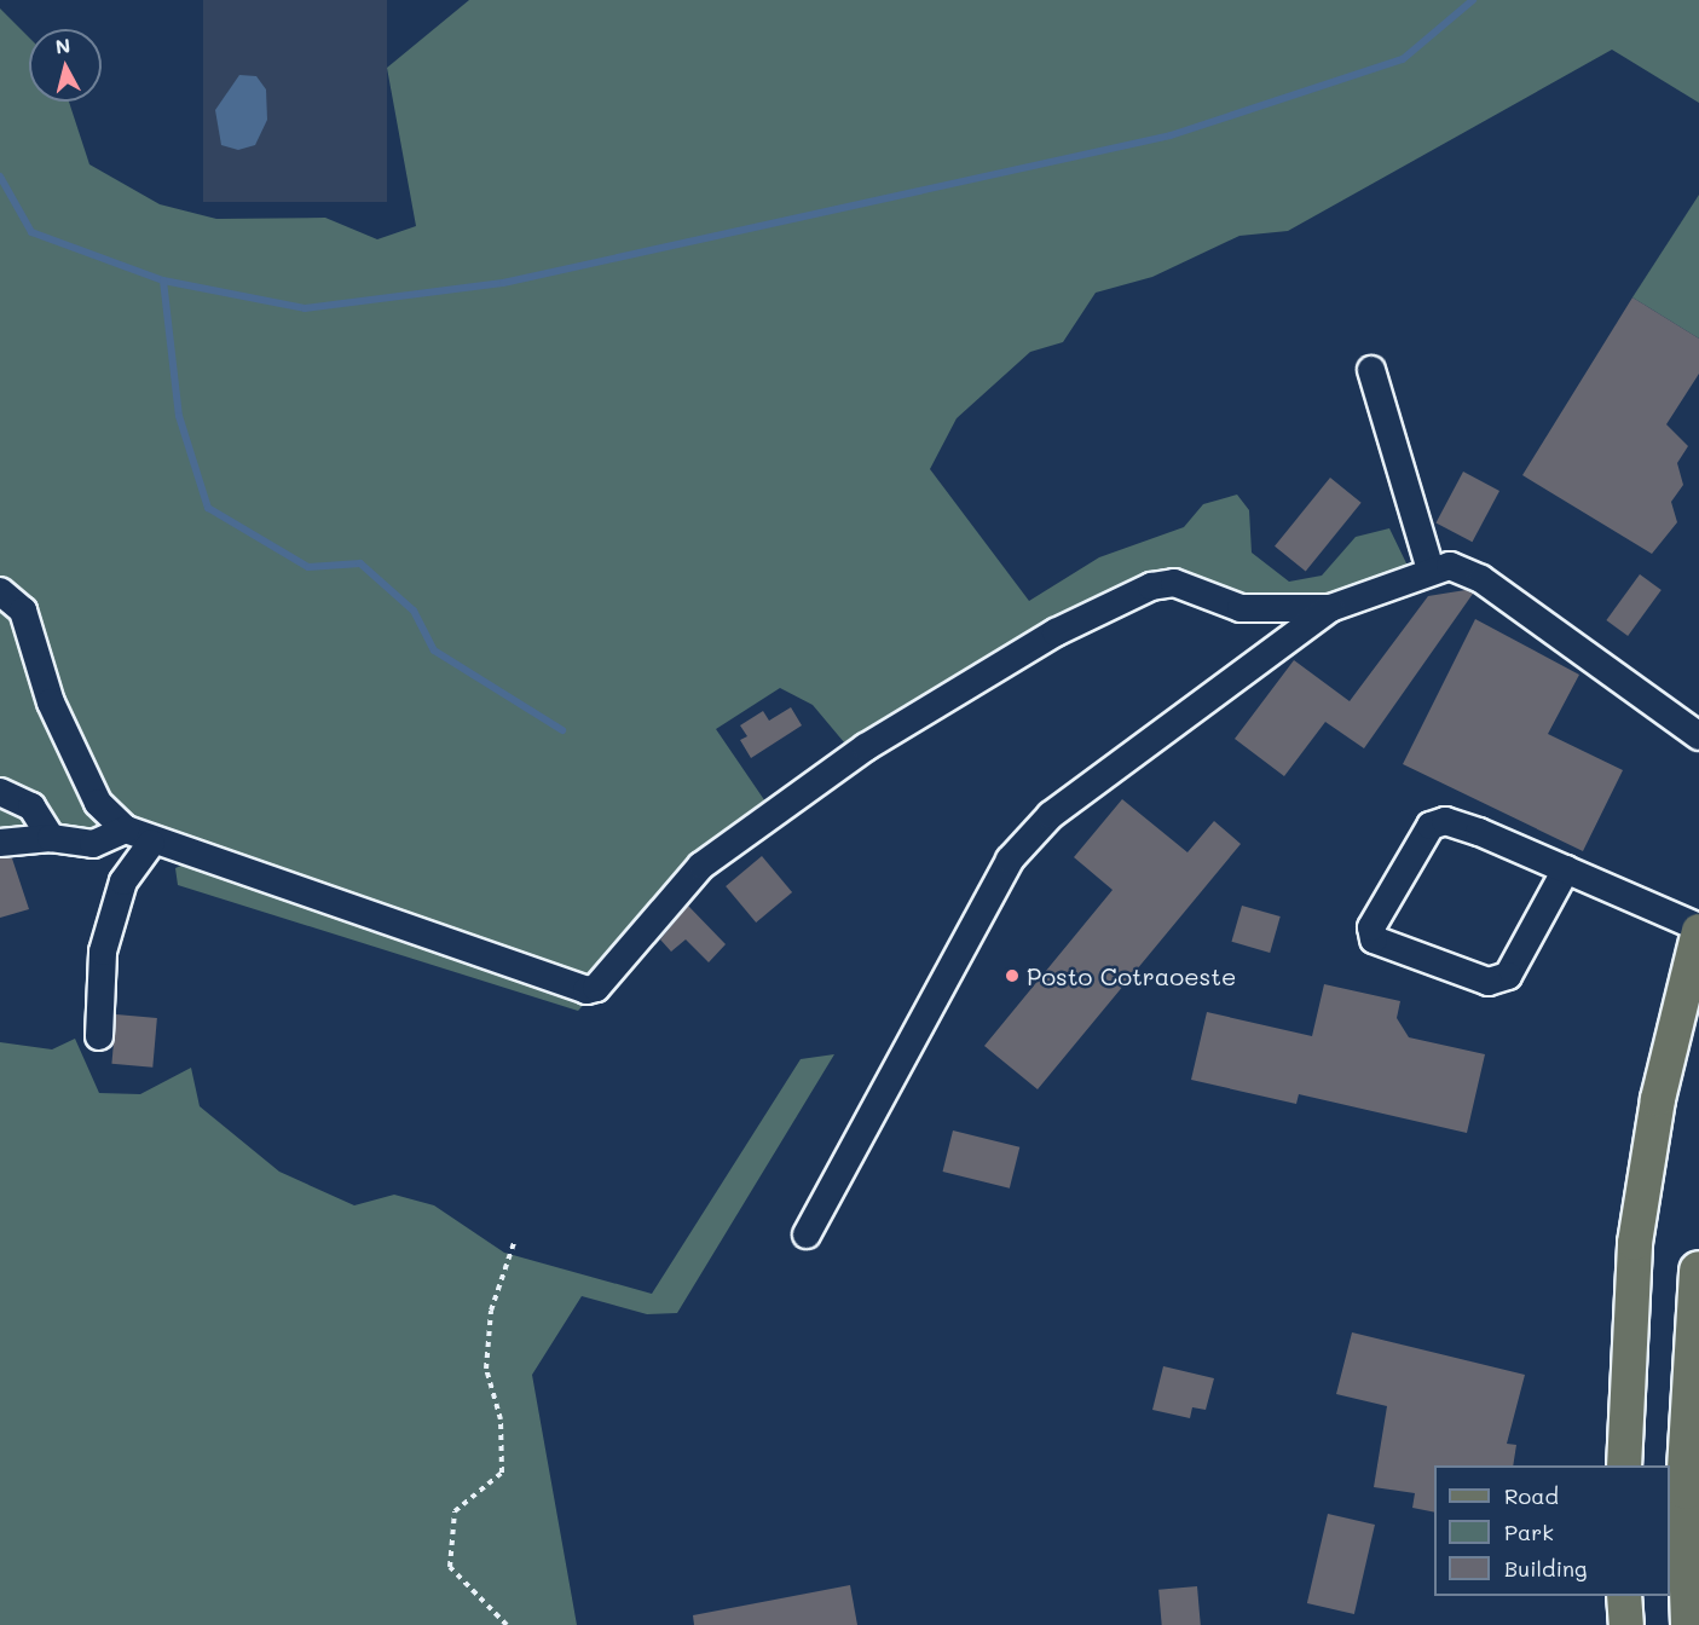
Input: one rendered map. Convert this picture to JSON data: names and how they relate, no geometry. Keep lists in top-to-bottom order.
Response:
{
  "places": ["Posto Cotraoeste"],
  "legend": ["Road", "Park", "Building"],
  "north": "top"
}
